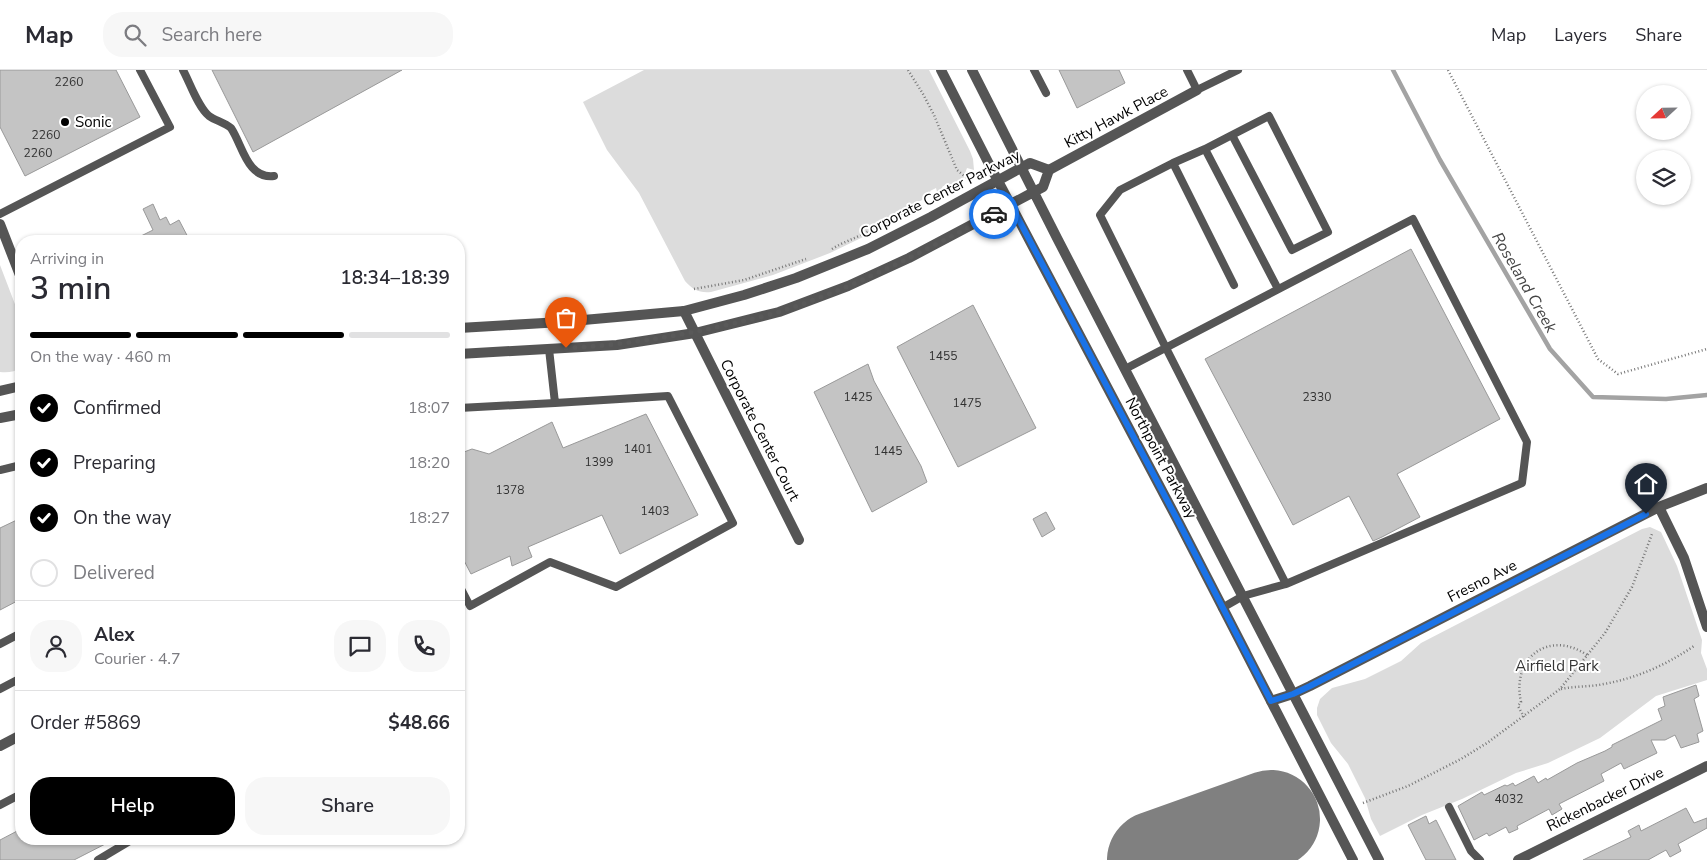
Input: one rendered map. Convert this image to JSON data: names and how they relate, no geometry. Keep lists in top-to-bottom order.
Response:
{
  "streets": {
    "street": [
      "Kitty Hawk Place",
      "Corporate Center Parkway",
      "Corporate Center Court",
      "Northpoint Parkway",
      "Fresno Ave",
      "Rickenbacker Drive"
    ]
  },
  "crossings": [
    ["Kitty Hawk Place", "Corporate Center Parkway"],
    ["Corporate Center Parkway", "Corporate Center Court"],
    ["Corporate Center Parkway", "Northpoint Parkway"],
    ["Northpoint Parkway", "Fresno Ave"]
  ],
  "water": ["Roseland Creek"],
  "parks": ["Airfield Park"],
  "places": ["Sonic"],
  "house_numbers": [
    "2260",
    "2260",
    "2260",
    "1455",
    "1425",
    "2330",
    "1475",
    "1401",
    "1445",
    "1399",
    "1378",
    "1403",
    "4032"
  ],
  "north": "left",
  "page": {
    "header": "Map",
    "search": "Search here",
    "nav": ["Map", "Layers", "Share"],
    "heading": ["3 min", "Arriving in", "18:34–18:39"],
    "panel": [
      "Alex",
      "Courier · 4.7",
      "Order #5869",
      "$48.66"
    ],
    "bar": "On the way · 460 m",
    "list": [
      ["Confirmed", "18:07"],
      ["Preparing", "18:20"],
      ["On the way", "18:27"],
      "Delivered"
    ],
    "buttons": ["Help", "Share"]
  }
}
